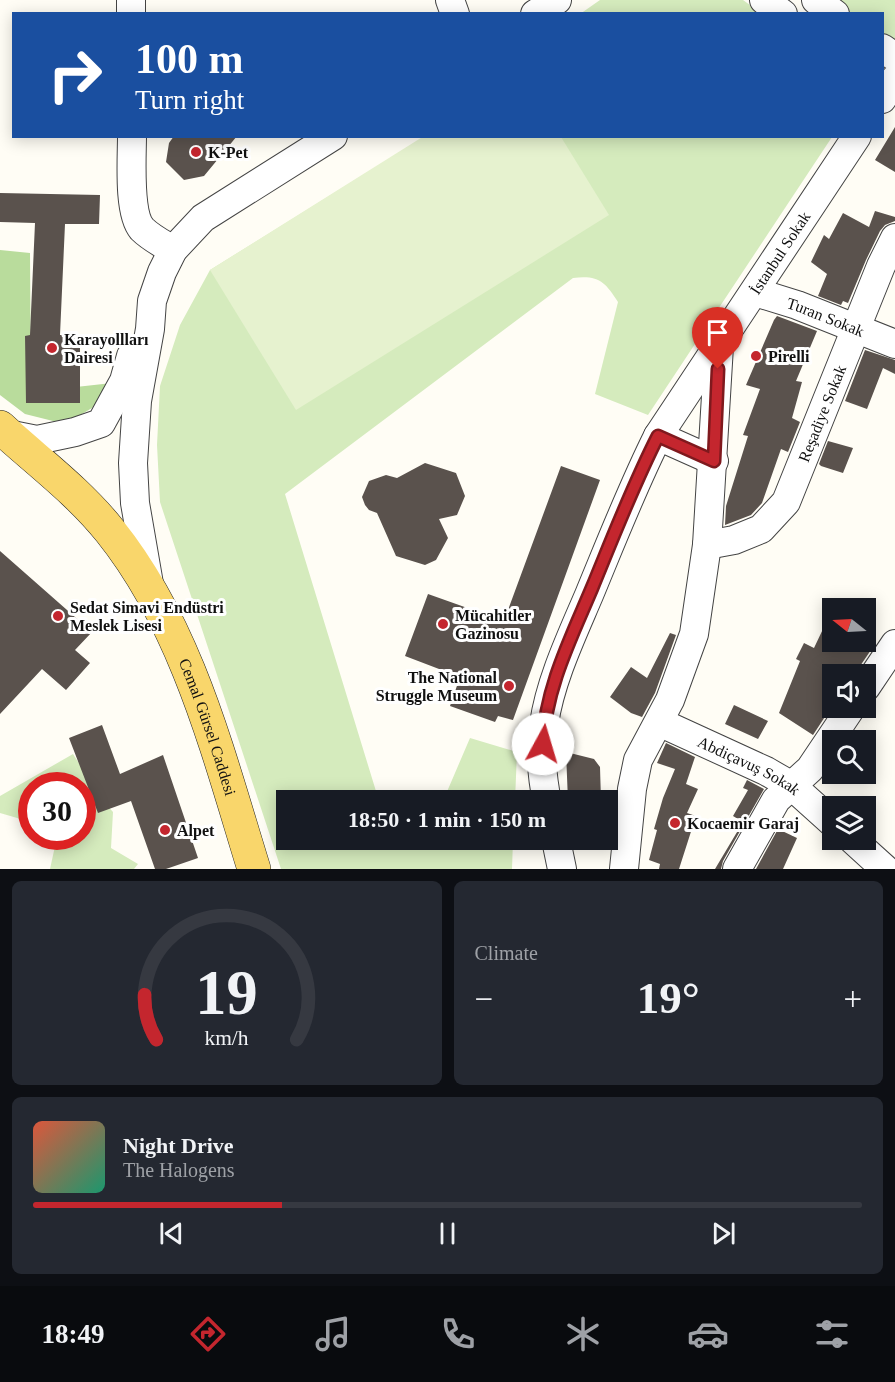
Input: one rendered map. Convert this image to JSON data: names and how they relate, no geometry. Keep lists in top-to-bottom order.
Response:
{
  "streets": {
    "main road": ["Cemal Gürsel Caddesi"],
    "street": [
      "İstanbul Sokak",
      "Turan Sokak",
      "Reşadiye Sokak",
      "Abdiçavuş Sokak"
    ]
  },
  "crossings": [
    ["İstanbul Sokak", "Turan Sokak"],
    ["Turan Sokak", "Reşadiye Sokak"]
  ],
  "places": [
    "K-Pet",
    "Karayollları Dairesi",
    "Pirelli",
    "Sedat Simavi Endüstri Meslek Lisesi",
    "Mücahitler Gazinosu",
    "The National Struggle Museum",
    "Kocaemir Garaj",
    "Alpet"
  ],
  "north": "left",
  "page": {
    "turn": ["100 m", "Turn right"],
    "limit": "30",
    "trip": "18:50 · 1 min · 150 m",
    "tile": "Climate",
    "heat": ["−", "19°", "+"],
    "song": ["Night Drive", "The Halogens"],
    "tabs": "18:49",
    "gauge": ["19", "km/h"]
  }
}
